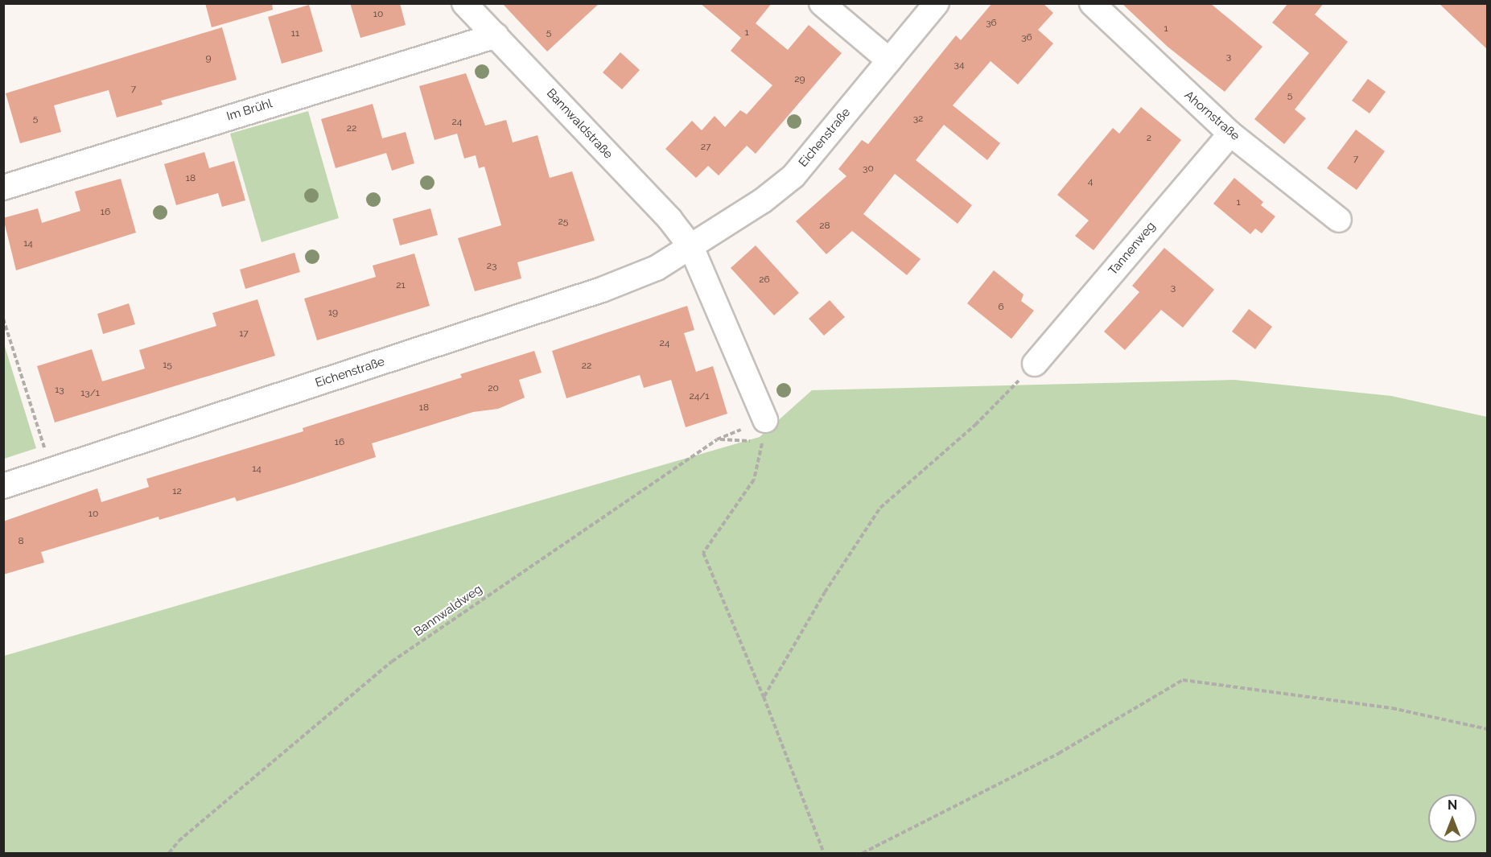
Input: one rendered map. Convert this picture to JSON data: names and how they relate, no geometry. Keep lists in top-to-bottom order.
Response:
{
  "streets": {
    "street": [
      "Im Brühl",
      "Ahornstraße",
      "Bannwaldstraße",
      "Eichenstraße",
      "Tannenweg"
    ],
    "path": ["Bannwaldweg"]
  },
  "crossings": [
    ["Im Brühl", "Bannwaldstraße"],
    ["Ahornstraße", "Tannenweg"],
    ["Bannwaldstraße", "Eichenstraße"]
  ],
  "house_numbers": [
    "10",
    "36",
    "1",
    "5",
    "1",
    "11",
    "36",
    "3",
    "9",
    "34",
    "29",
    "7",
    "5",
    "5",
    "32",
    "24",
    "22",
    "2",
    "27",
    "7",
    "30",
    "18",
    "4",
    "1",
    "16",
    "25",
    "28",
    "14",
    "23",
    "26",
    "21",
    "3",
    "6",
    "19",
    "17",
    "24",
    "15",
    "22",
    "20",
    "13",
    "13/1",
    "24/1",
    "18",
    "16",
    "14",
    "12",
    "10",
    "8"
  ],
  "north": "top"
}
